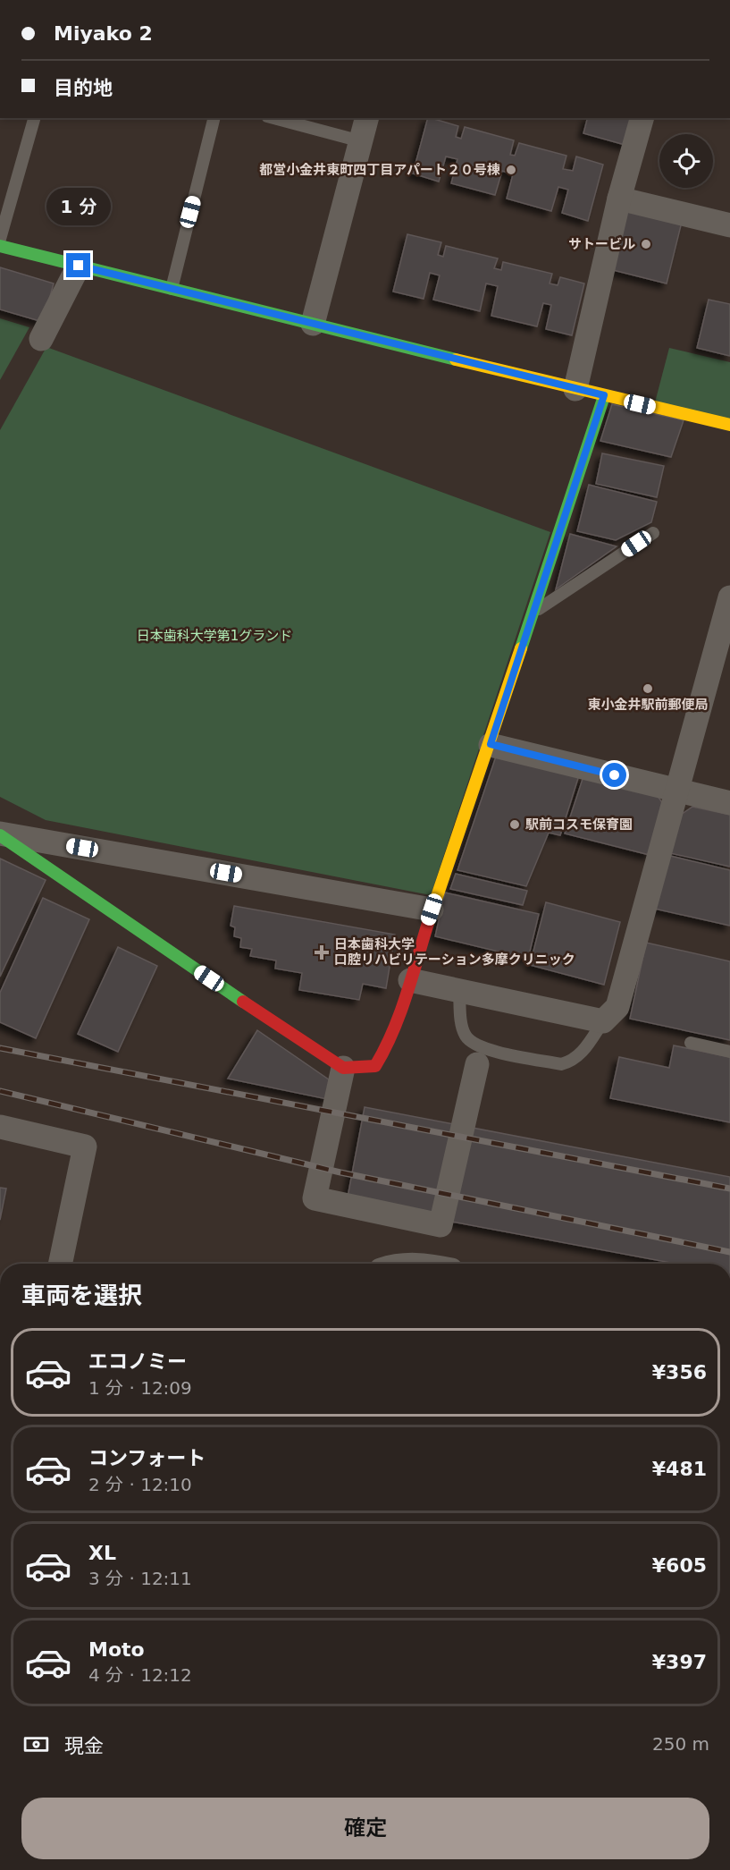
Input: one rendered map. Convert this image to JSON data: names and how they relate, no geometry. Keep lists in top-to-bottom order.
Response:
{
  "parks": ["日本歯科大学第1グランド"],
  "places": {
    "other": [
      "都営小金井東町四丁目アパート２０号棟",
      "サトービル",
      "東小金井駅前郵便局",
      "駅前コスモ保育園"
    ],
    "health": ["日本歯科大学 口腔リハビリテーション多摩クリニック"]
  },
  "page": {
    "banner": ["Miyako 2", "目的地"],
    "bubble": "1 分",
    "heading": "車両を選択",
    "list": [
      {
        "name": "エコノミー",
        "note": "1 分 · 12:09",
        "value": "¥356"
      },
      {
        "name": "コンフォート",
        "note": "2 分 · 12:10",
        "value": "¥481"
      },
      {
        "name": "XL",
        "note": "3 分 · 12:11",
        "value": "¥605"
      },
      {
        "name": "Moto",
        "note": "4 分 · 12:12",
        "value": "¥397"
      }
    ],
    "pay": ["現金", "250 m"],
    "buttons": "確定"
  }
}
